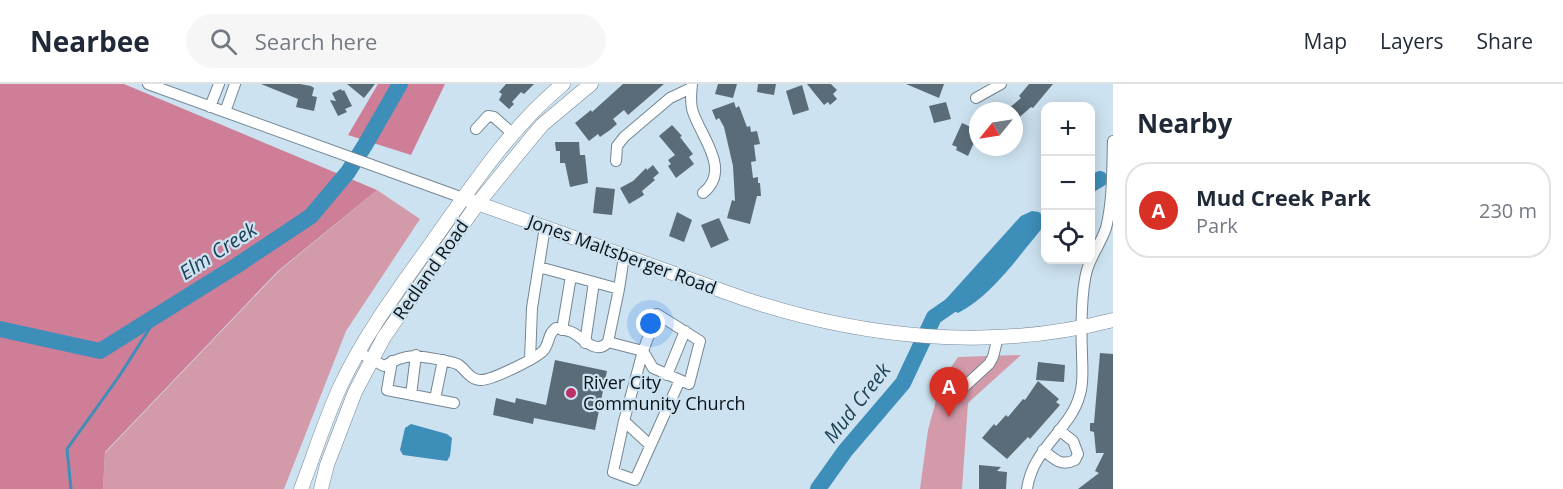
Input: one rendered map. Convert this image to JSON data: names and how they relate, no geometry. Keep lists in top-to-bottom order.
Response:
{
  "streets": {
    "main road": ["Jones Maltsberger Road", "Redland Road"]
  },
  "crossings": [
    ["Jones Maltsberger Road", "Redland Road"]
  ],
  "water": ["Elm Creek", "Mud Creek"],
  "places": ["River City Community Church"],
  "north": "bottom left",
  "page": {
    "header": "Nearbee",
    "search": "Search here",
    "nav": ["Map", "Layers", "Share"],
    "heading": "Nearby",
    "map_buttons": ["+", "−"],
    "list": [
      {
        "mark": "A",
        "name": "Mud Creek Park",
        "note": "Park",
        "value": "230 m"
      }
    ],
    "pins": "A"
  }
}
